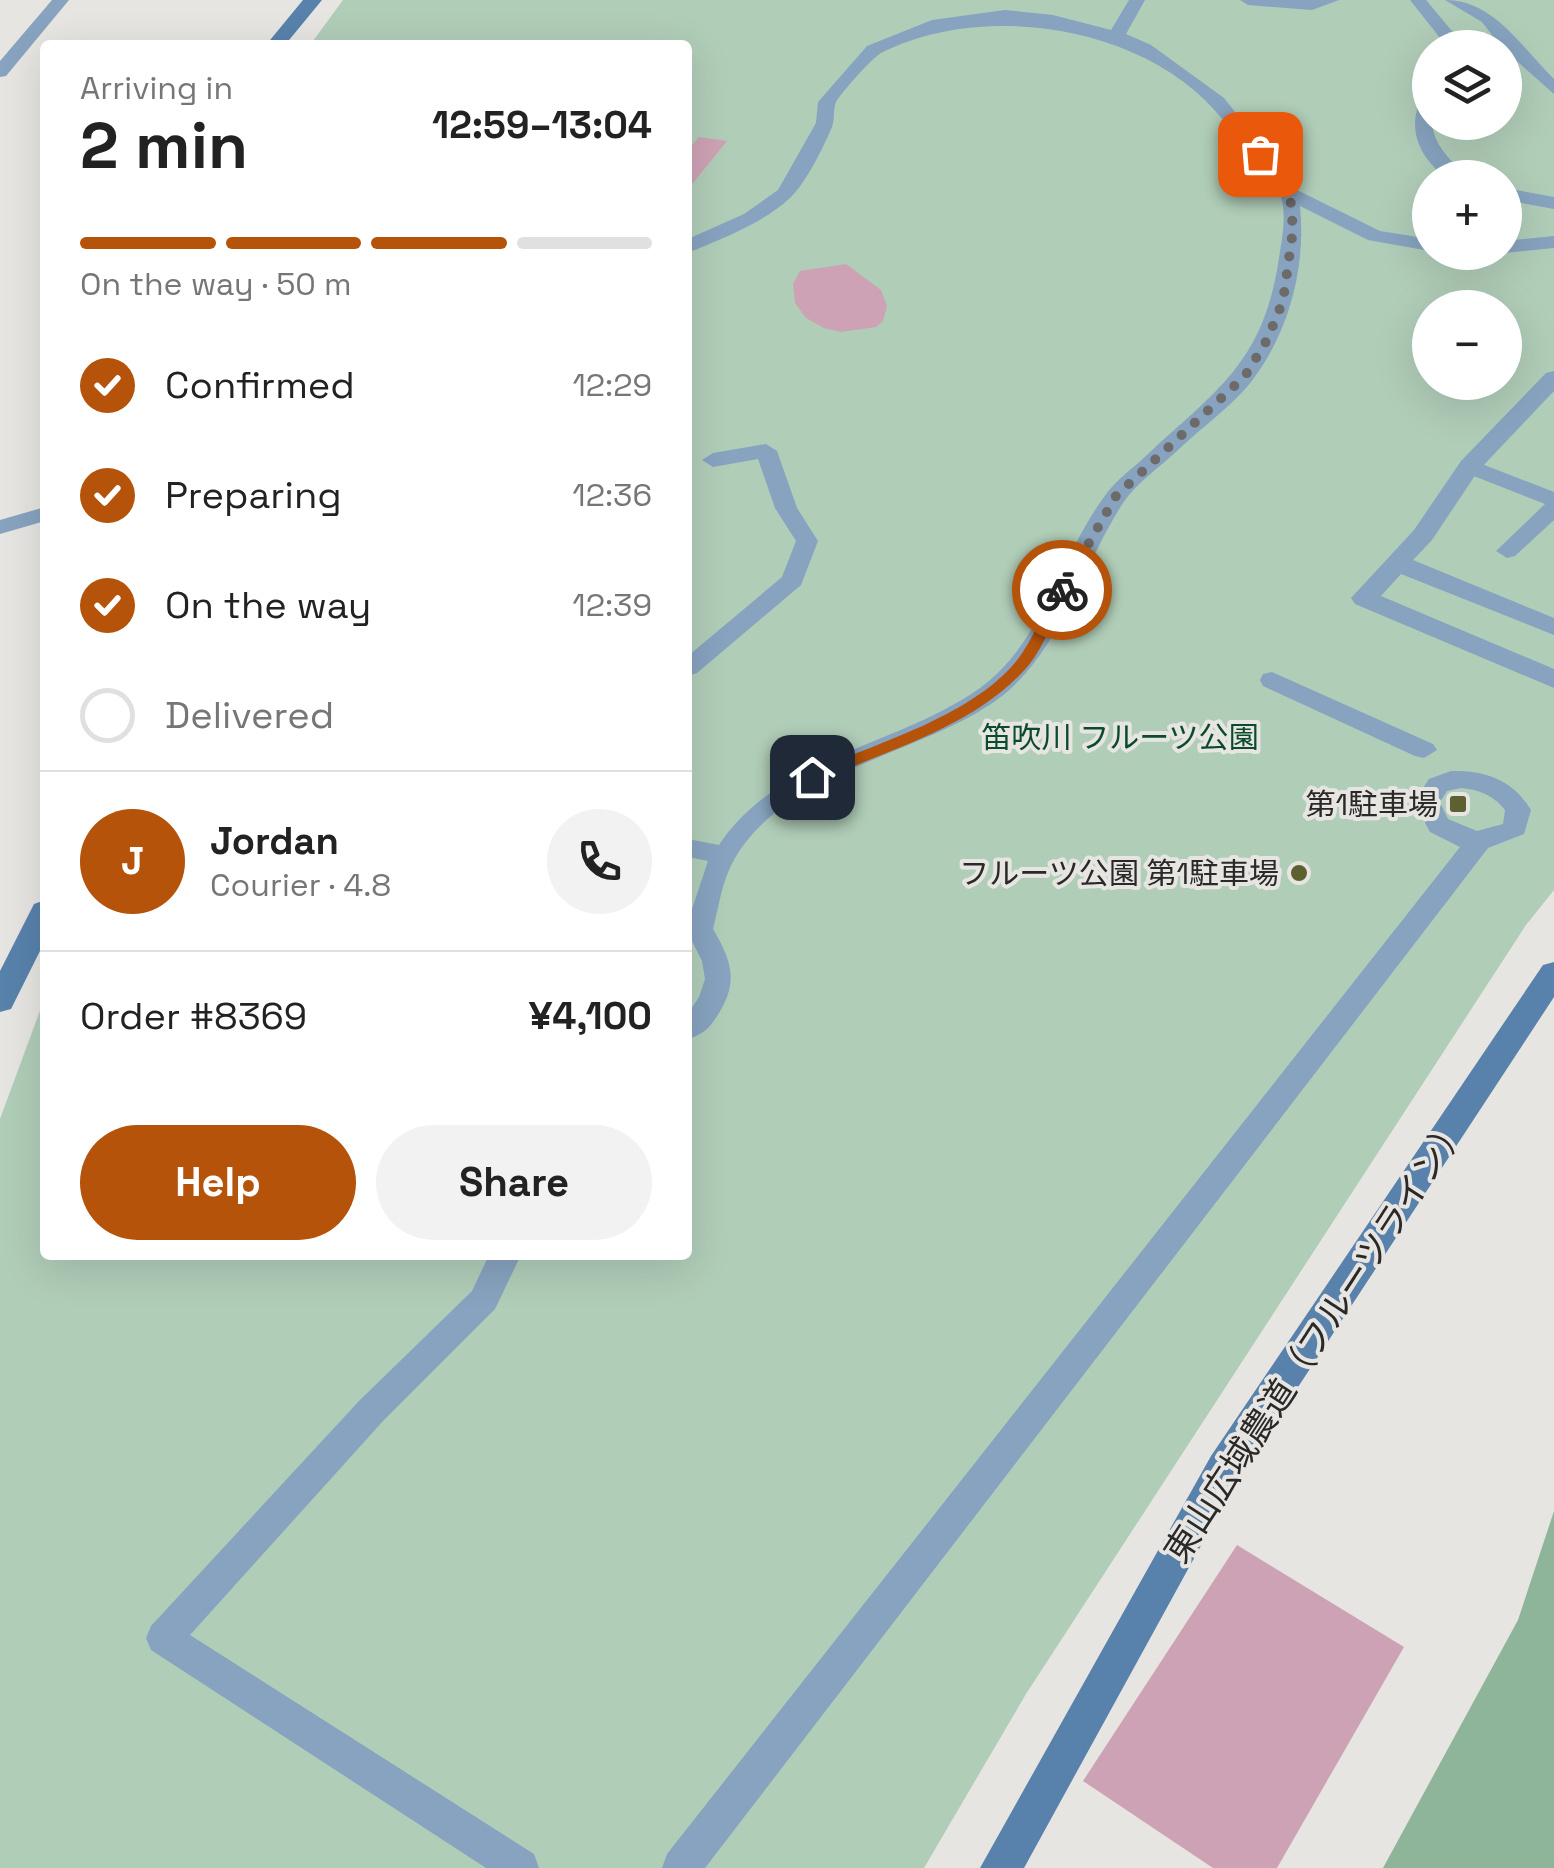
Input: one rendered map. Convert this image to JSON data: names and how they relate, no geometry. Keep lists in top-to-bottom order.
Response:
{
  "streets": {
    "street": ["東山広域農道（フルーツライン）"]
  },
  "parks": ["笛吹川 フルーツ公園"],
  "places": {
    "transit": ["第1駐車場"],
    "other": ["フルーツ公園 第1駐車場"]
  },
  "page": {
    "map_buttons": ["+", "−"],
    "heading": ["2 min", "Arriving in", "12:59–13:04"],
    "panel": [
      "Jordan",
      "Courier · 4.8",
      "Order #8369",
      "¥4,100"
    ],
    "bar": "On the way · 50 m",
    "list": [
      ["Confirmed", "12:29"],
      ["Preparing", "12:36"],
      ["On the way", "12:39"],
      "Delivered"
    ],
    "round": "J",
    "buttons": ["Help", "Share"]
  }
}
